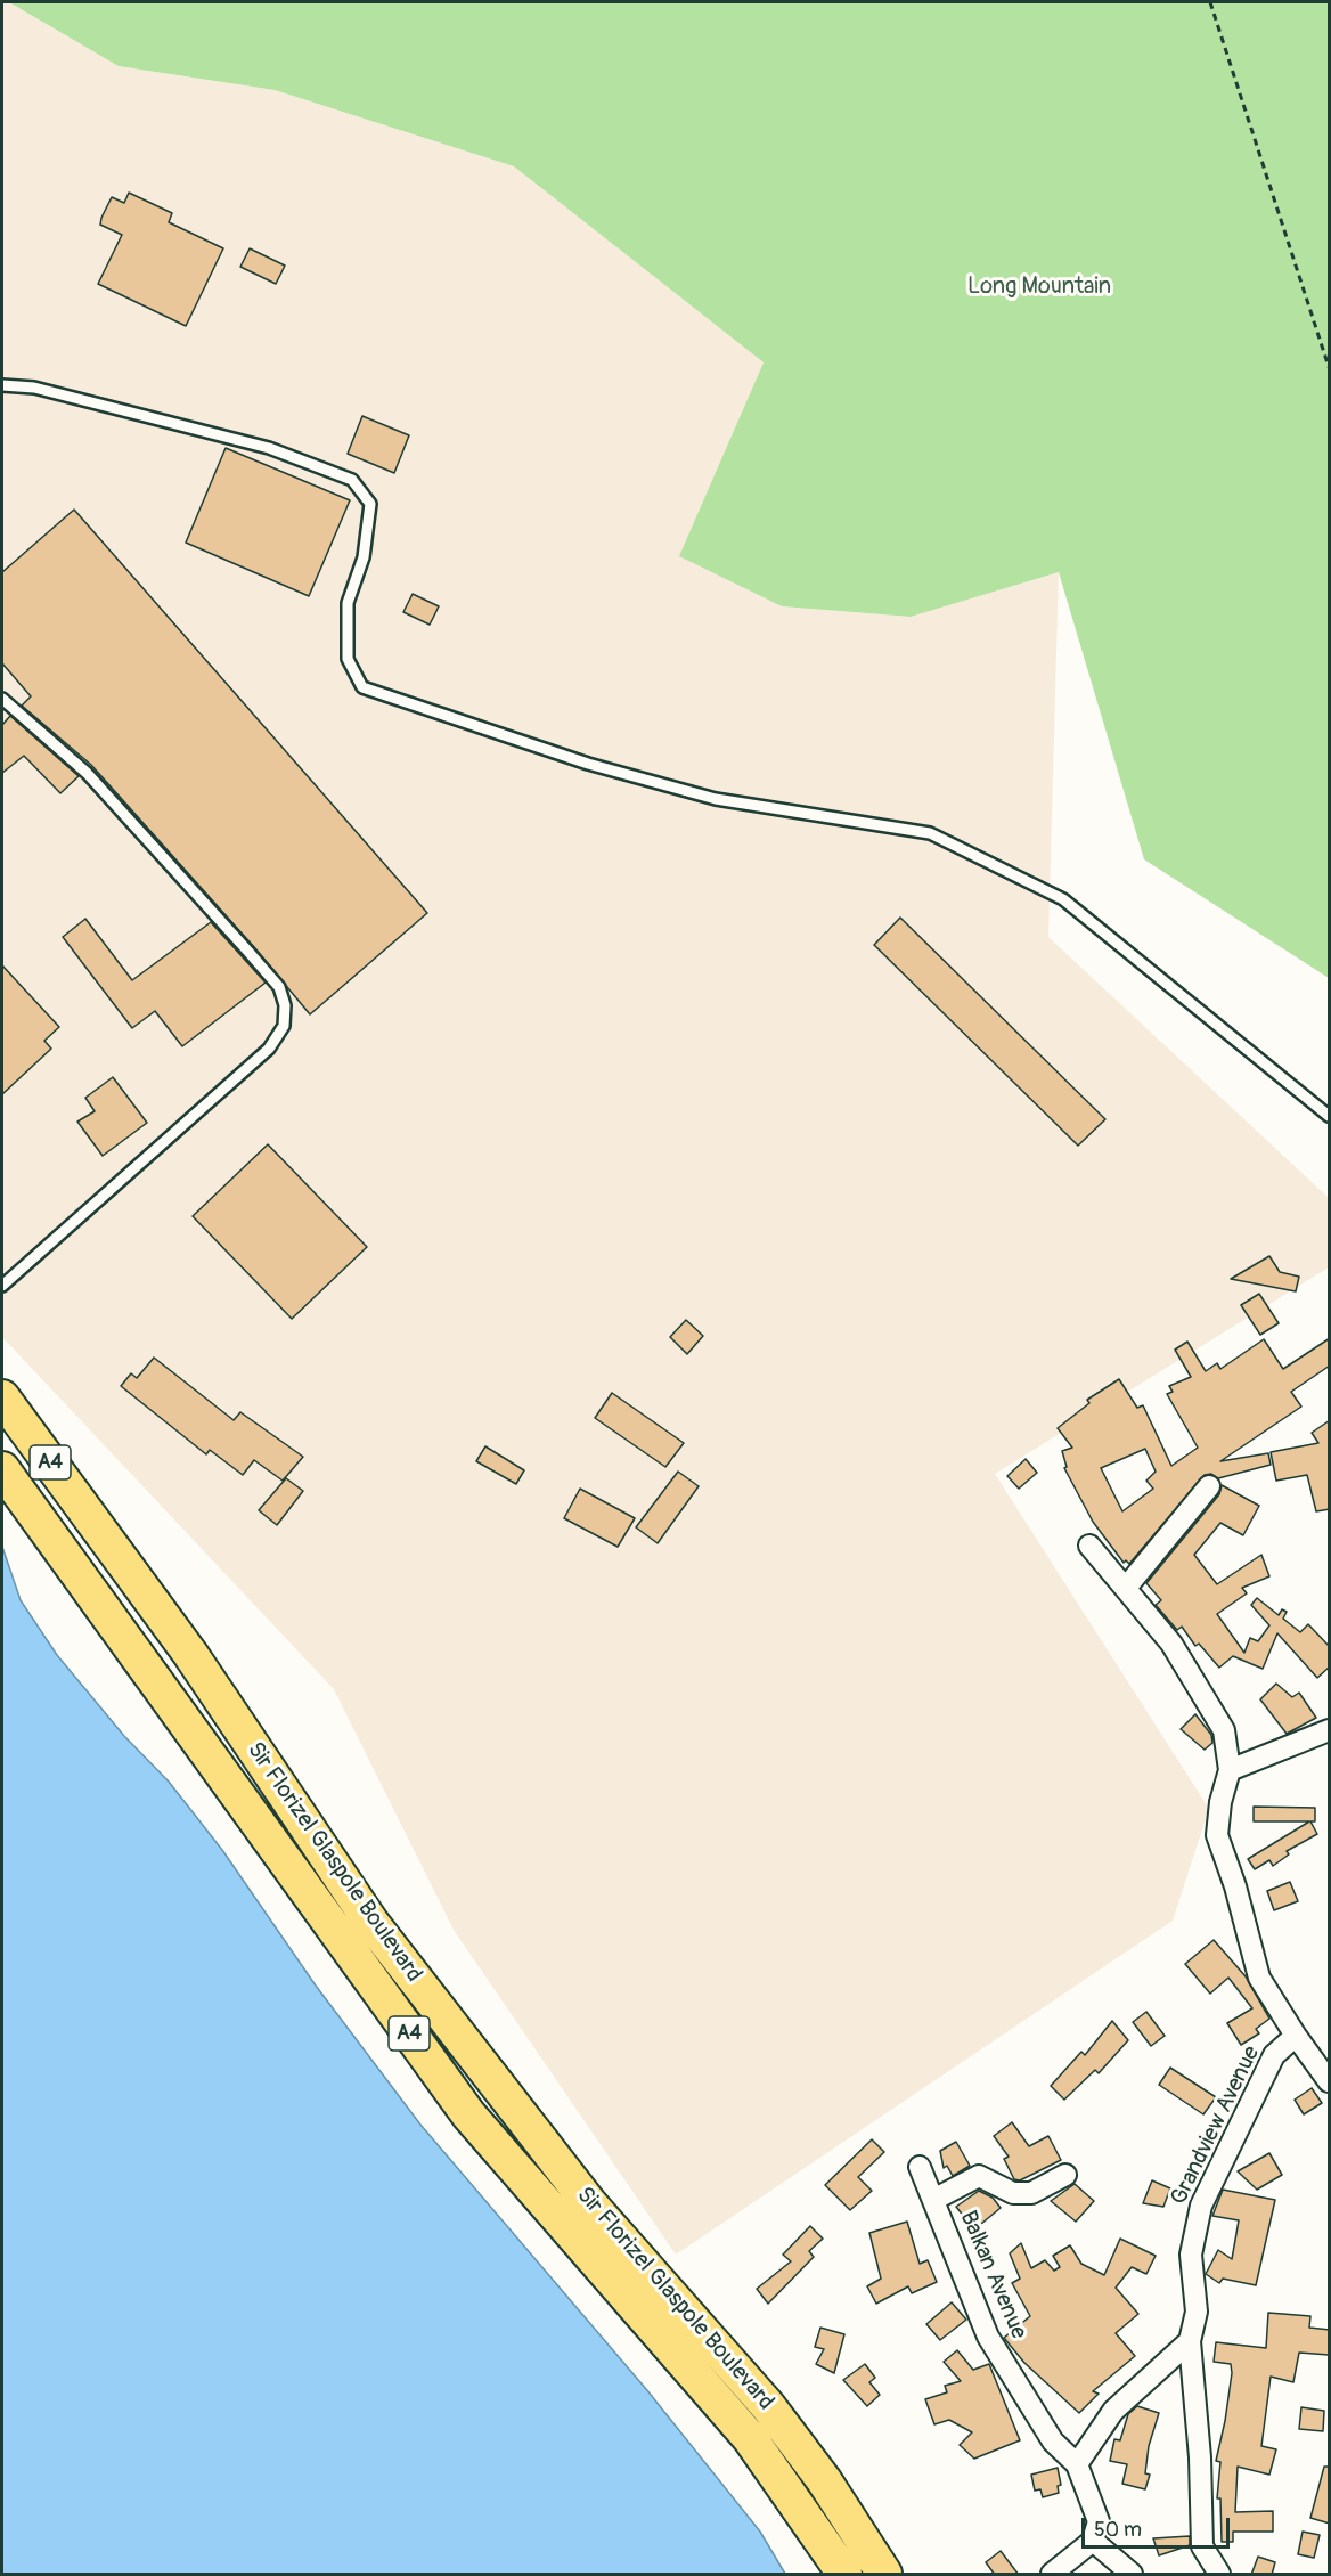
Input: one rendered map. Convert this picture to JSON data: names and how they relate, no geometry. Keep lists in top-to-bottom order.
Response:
{
  "streets": {
    "highway": ["A4", "Sir Florizel Glaspole Boulevard"],
    "street": ["Grandview Avenue", "Balkan Avenue"]
  },
  "parks": ["Long Mountain"],
  "scale_bar": "50 m"
}
